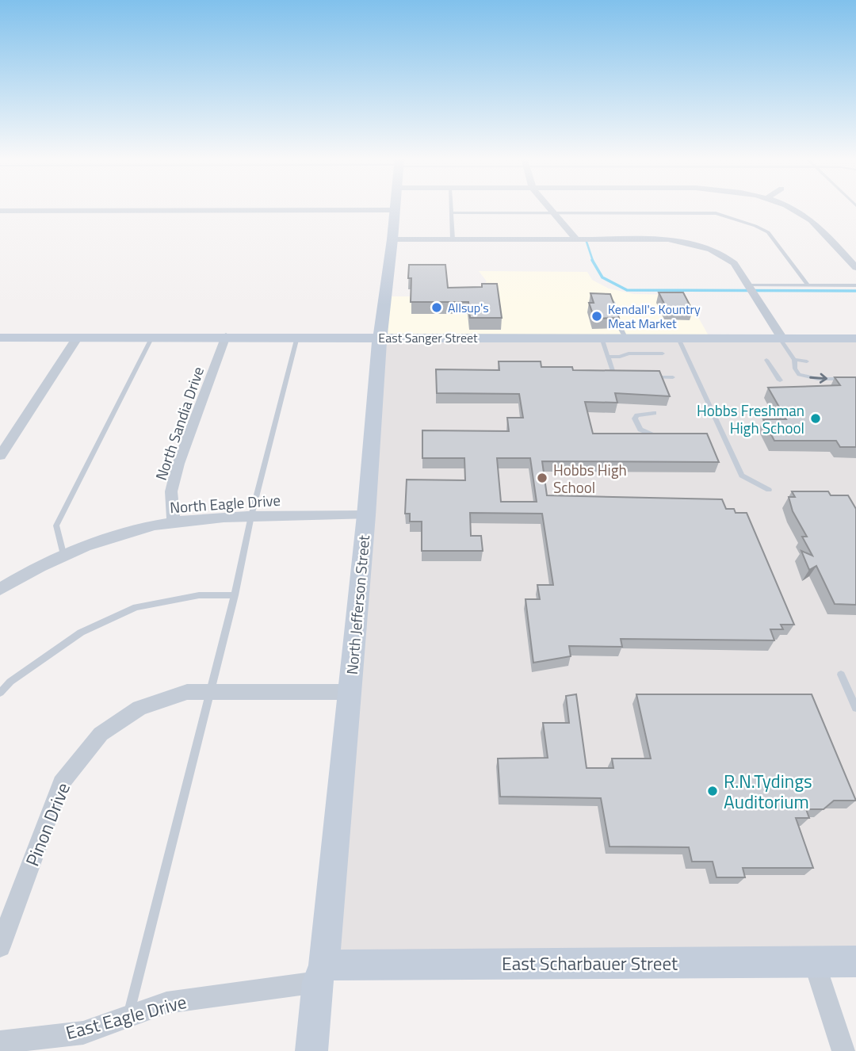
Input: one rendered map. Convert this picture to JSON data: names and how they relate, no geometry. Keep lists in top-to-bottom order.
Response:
{
  "streets": {
    "street": [
      "East Sanger Street",
      "North Sandia Drive",
      "North Eagle Drive",
      "North Jefferson Street",
      "Pinon Drive",
      "East Scharbauer Street",
      "East Eagle Drive"
    ]
  },
  "crossings": [
    ["East Sanger Street", "North Sandia Drive"],
    ["East Sanger Street", "North Jefferson Street"],
    ["North Sandia Drive", "North Eagle Drive"],
    ["North Eagle Drive", "North Jefferson Street"],
    ["North Jefferson Street", "Pinon Drive"],
    ["North Jefferson Street", "East Scharbauer Street"],
    ["North Jefferson Street", "East Eagle Drive"],
    ["East Scharbauer Street", "East Eagle Drive"]
  ],
  "places": [
    "Allsup's",
    "Kendall's Kountry Meat Market",
    "Hobbs Freshman High School",
    "Hobbs High School",
    "R.N.Tydings Auditorium"
  ]
}
